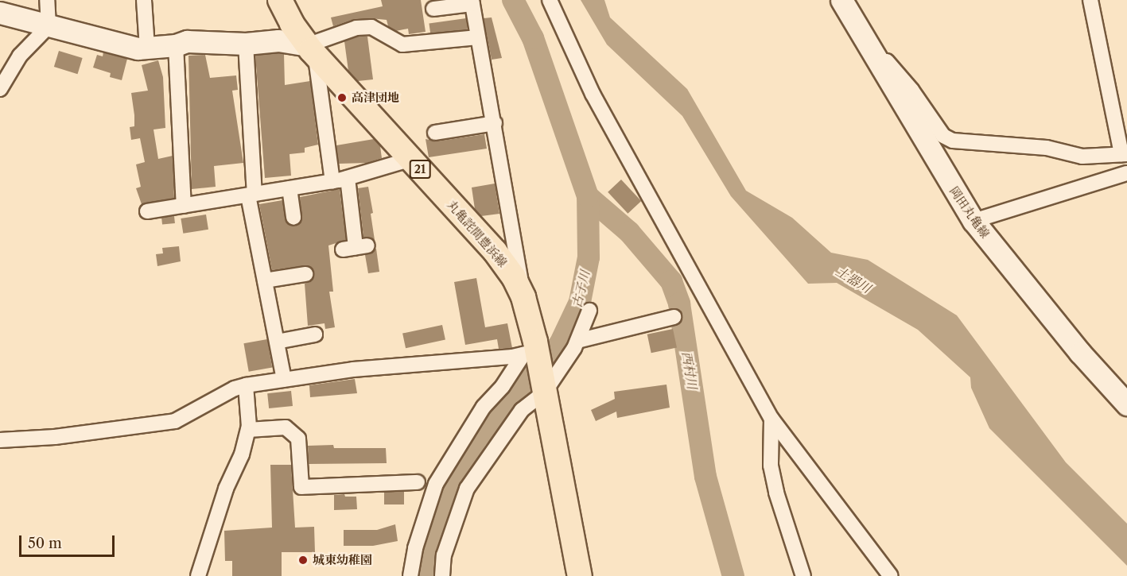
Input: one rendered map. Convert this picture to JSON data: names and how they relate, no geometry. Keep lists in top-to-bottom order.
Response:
{
  "streets": {
    "main road": ["21", "岡田丸亀線", "丸亀詫間豊浜線"]
  },
  "water": ["土器川", "古子川", "西村川"],
  "places": ["高津団地", "城東幼稚園"],
  "scale_bar": "50 m"
}
